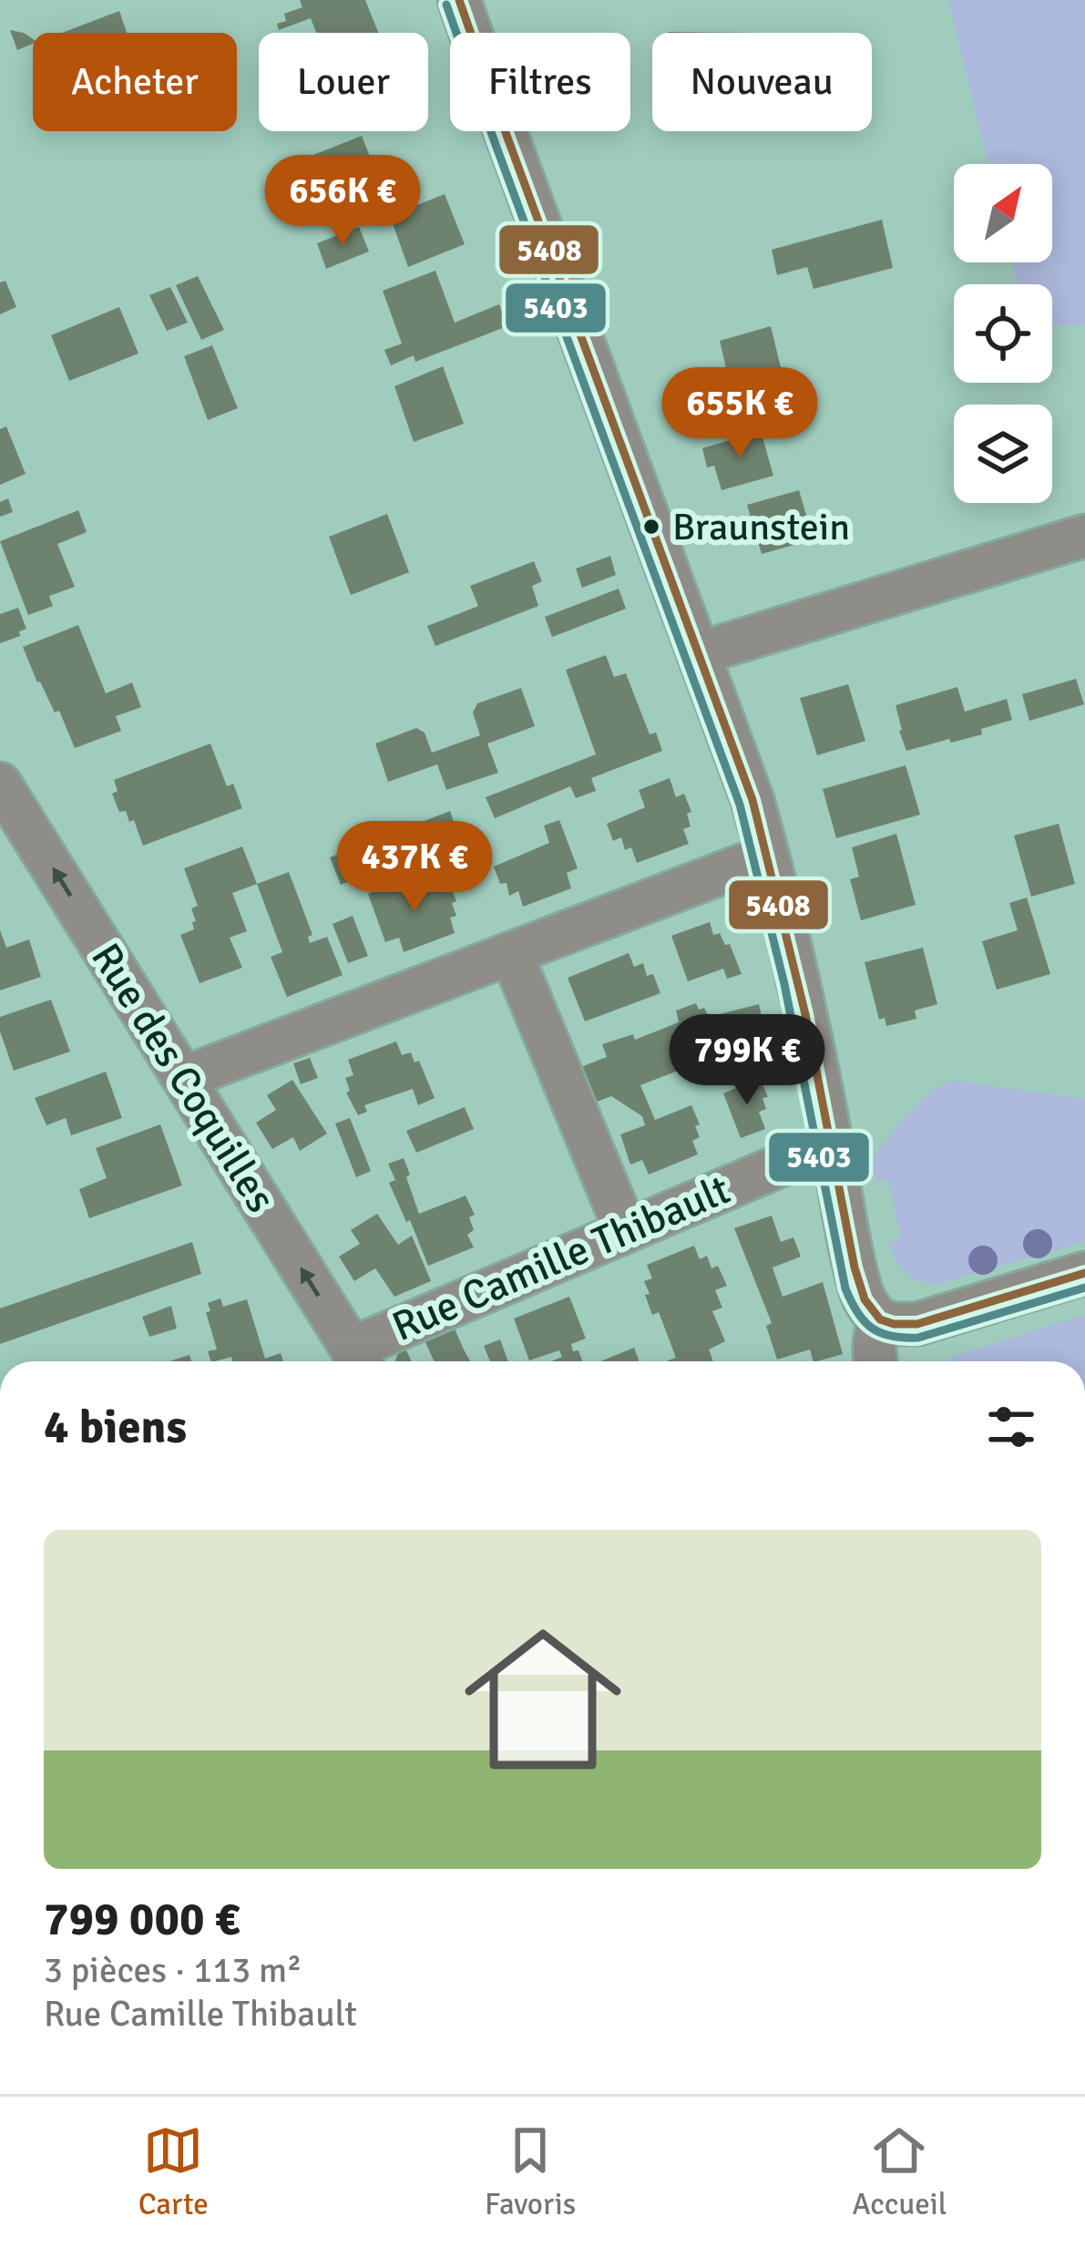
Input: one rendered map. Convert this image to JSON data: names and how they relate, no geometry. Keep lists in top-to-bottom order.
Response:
{
  "streets": {
    "street": ["Rue des Coquilles", "Rue Camille Thibault"]
  },
  "crossings": [
    ["Rue des Coquilles", "Rue Camille Thibault"]
  ],
  "places": ["Braunstein"],
  "lines": ["transit line 5408", "transit line 5403"],
  "north": "top right",
  "page": {
    "chip": [
      "Acheter",
      "Louer",
      "Filtres",
      "Nouveau"
    ],
    "price": [
      "656K €",
      "655K €",
      "437K €",
      "799K €"
    ],
    "heading": "4 biens",
    "list": [
      {
        "name": "799 000 €",
        "note": "3 pièces · 113 m² · Rue Camille Thibault"
      }
    ],
    "tabs": ["Carte", "Favoris", "Accueil"]
  }
}
